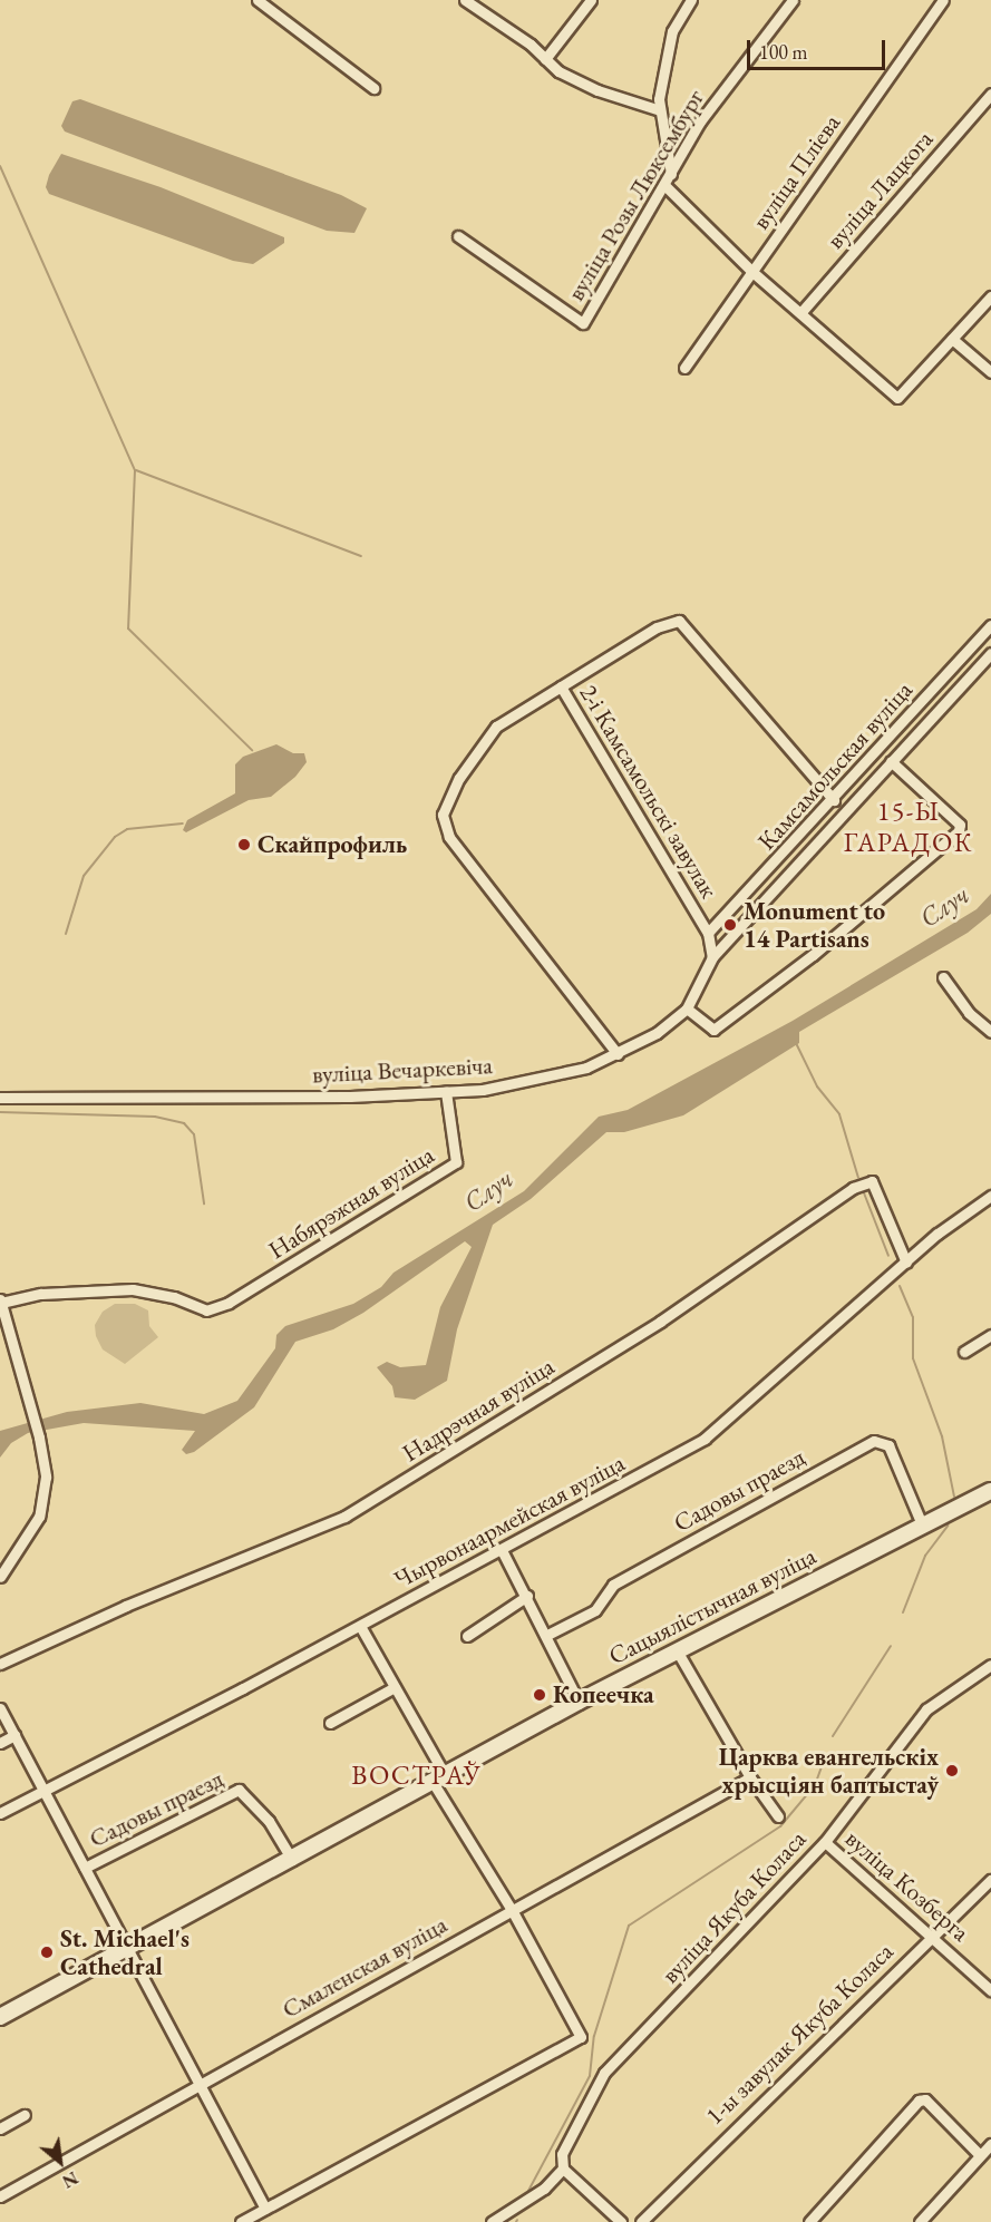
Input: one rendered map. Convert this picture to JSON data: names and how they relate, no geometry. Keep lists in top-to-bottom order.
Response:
{
  "streets": {
    "main road": ["Сацыялістычная вуліца"],
    "street": [
      "вуліца Пліева",
      "вуліца Лацкога",
      "вуліца Розы Люксембург",
      "Камсамольская вуліца",
      "2-і Камсамольскі завулак",
      "вуліца Вечаркевіча",
      "Набярэжная вуліца",
      "Надрэчная вуліца",
      "Садовы праезд",
      "Чырвонаармейская вуліца",
      "вуліца Козберга",
      "вуліца Якуба Коласа",
      "Смаленская вуліца",
      "1-ы завулак Якуба Коласа"
    ]
  },
  "crossings": [
    ["Камсамольская вуліца", "2-і Камсамольскі завулак"],
    ["Камсамольская вуліца", "вуліца Вечаркевіча"],
    ["2-і Камсамольскі завулак", "вуліца Вечаркевіча"],
    ["вуліца Вечаркевіча", "Набярэжная вуліца"],
    ["Надрэчная вуліца", "Чырвонаармейская вуліца"],
    ["Садовы праезд", "Сацыялістычная вуліца"],
    ["вуліца Козберга", "вуліца Якуба Коласа"],
    ["вуліца Козберга", "1-ы завулак Якуба Коласа"]
  ],
  "districts": ["15-Ы ГАРАДОК", "ВОСТРАЎ"],
  "water": ["Случ"],
  "places": [
    "Скайпрофиль",
    "Monument to 14 Partisans",
    "Копеечка",
    "Царква евангельскіх хрысціян баптыстаў",
    "St. Michael's Cathedral"
  ],
  "scale_bar": "100 m",
  "north": "bottom right"
}
